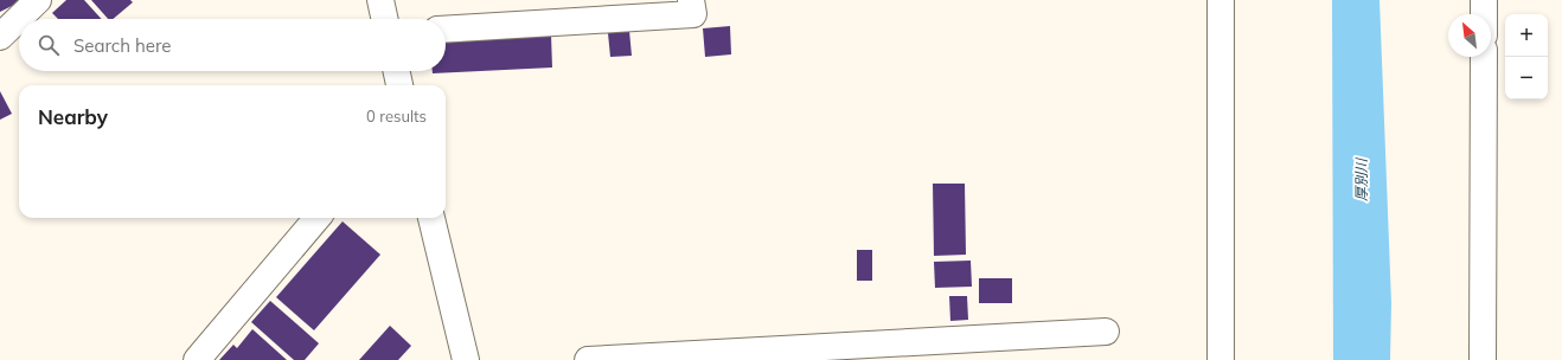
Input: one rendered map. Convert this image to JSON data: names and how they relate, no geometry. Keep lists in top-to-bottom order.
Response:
{
  "water": ["厚別川"],
  "north": "top left",
  "page": {
    "map_buttons": ["+", "−"],
    "search": "Search here",
    "heading": ["Nearby", "0 results"]
  }
}
